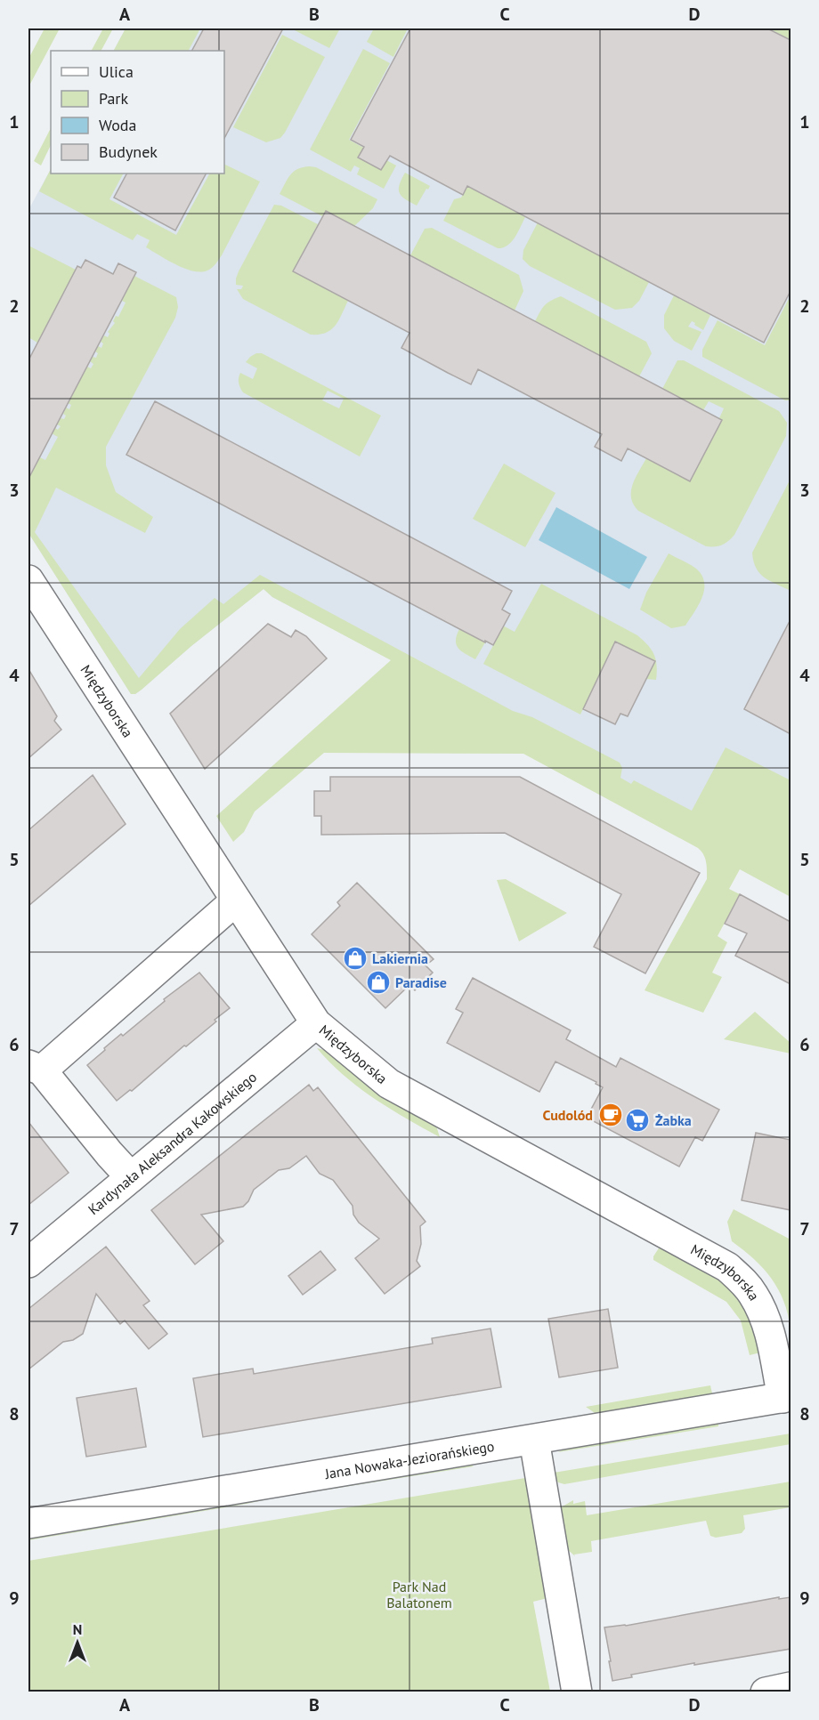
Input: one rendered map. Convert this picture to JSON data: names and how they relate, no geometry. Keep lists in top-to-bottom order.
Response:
{
  "streets": {
    "street": ["Międzyborska", "Kardynała Aleksandra Kakowskiego", "Jana Nowaka-Jeziorańskiego"]
  },
  "crossings": [
    ["Międzyborska", "Kardynała Aleksandra Kakowskiego"],
    ["Międzyborska", "Jana Nowaka-Jeziorańskiego"]
  ],
  "parks": ["Park Nad Balatonem"],
  "places": {
    "shop": ["Lakiernia", "Paradise"],
    "cafe": ["Cudolód"],
    "supermarket": ["Żabka"]
  },
  "legend": [
    "Ulica",
    "Park",
    "Woda",
    "Budynek"
  ],
  "north": "top",
  "grid": {
    "columns": [
      "A",
      "B",
      "C",
      "D"
    ],
    "rows": [
      "1",
      "2",
      "3",
      "4",
      "5",
      "6",
      "7",
      "8",
      "9"
    ]
  }
}
